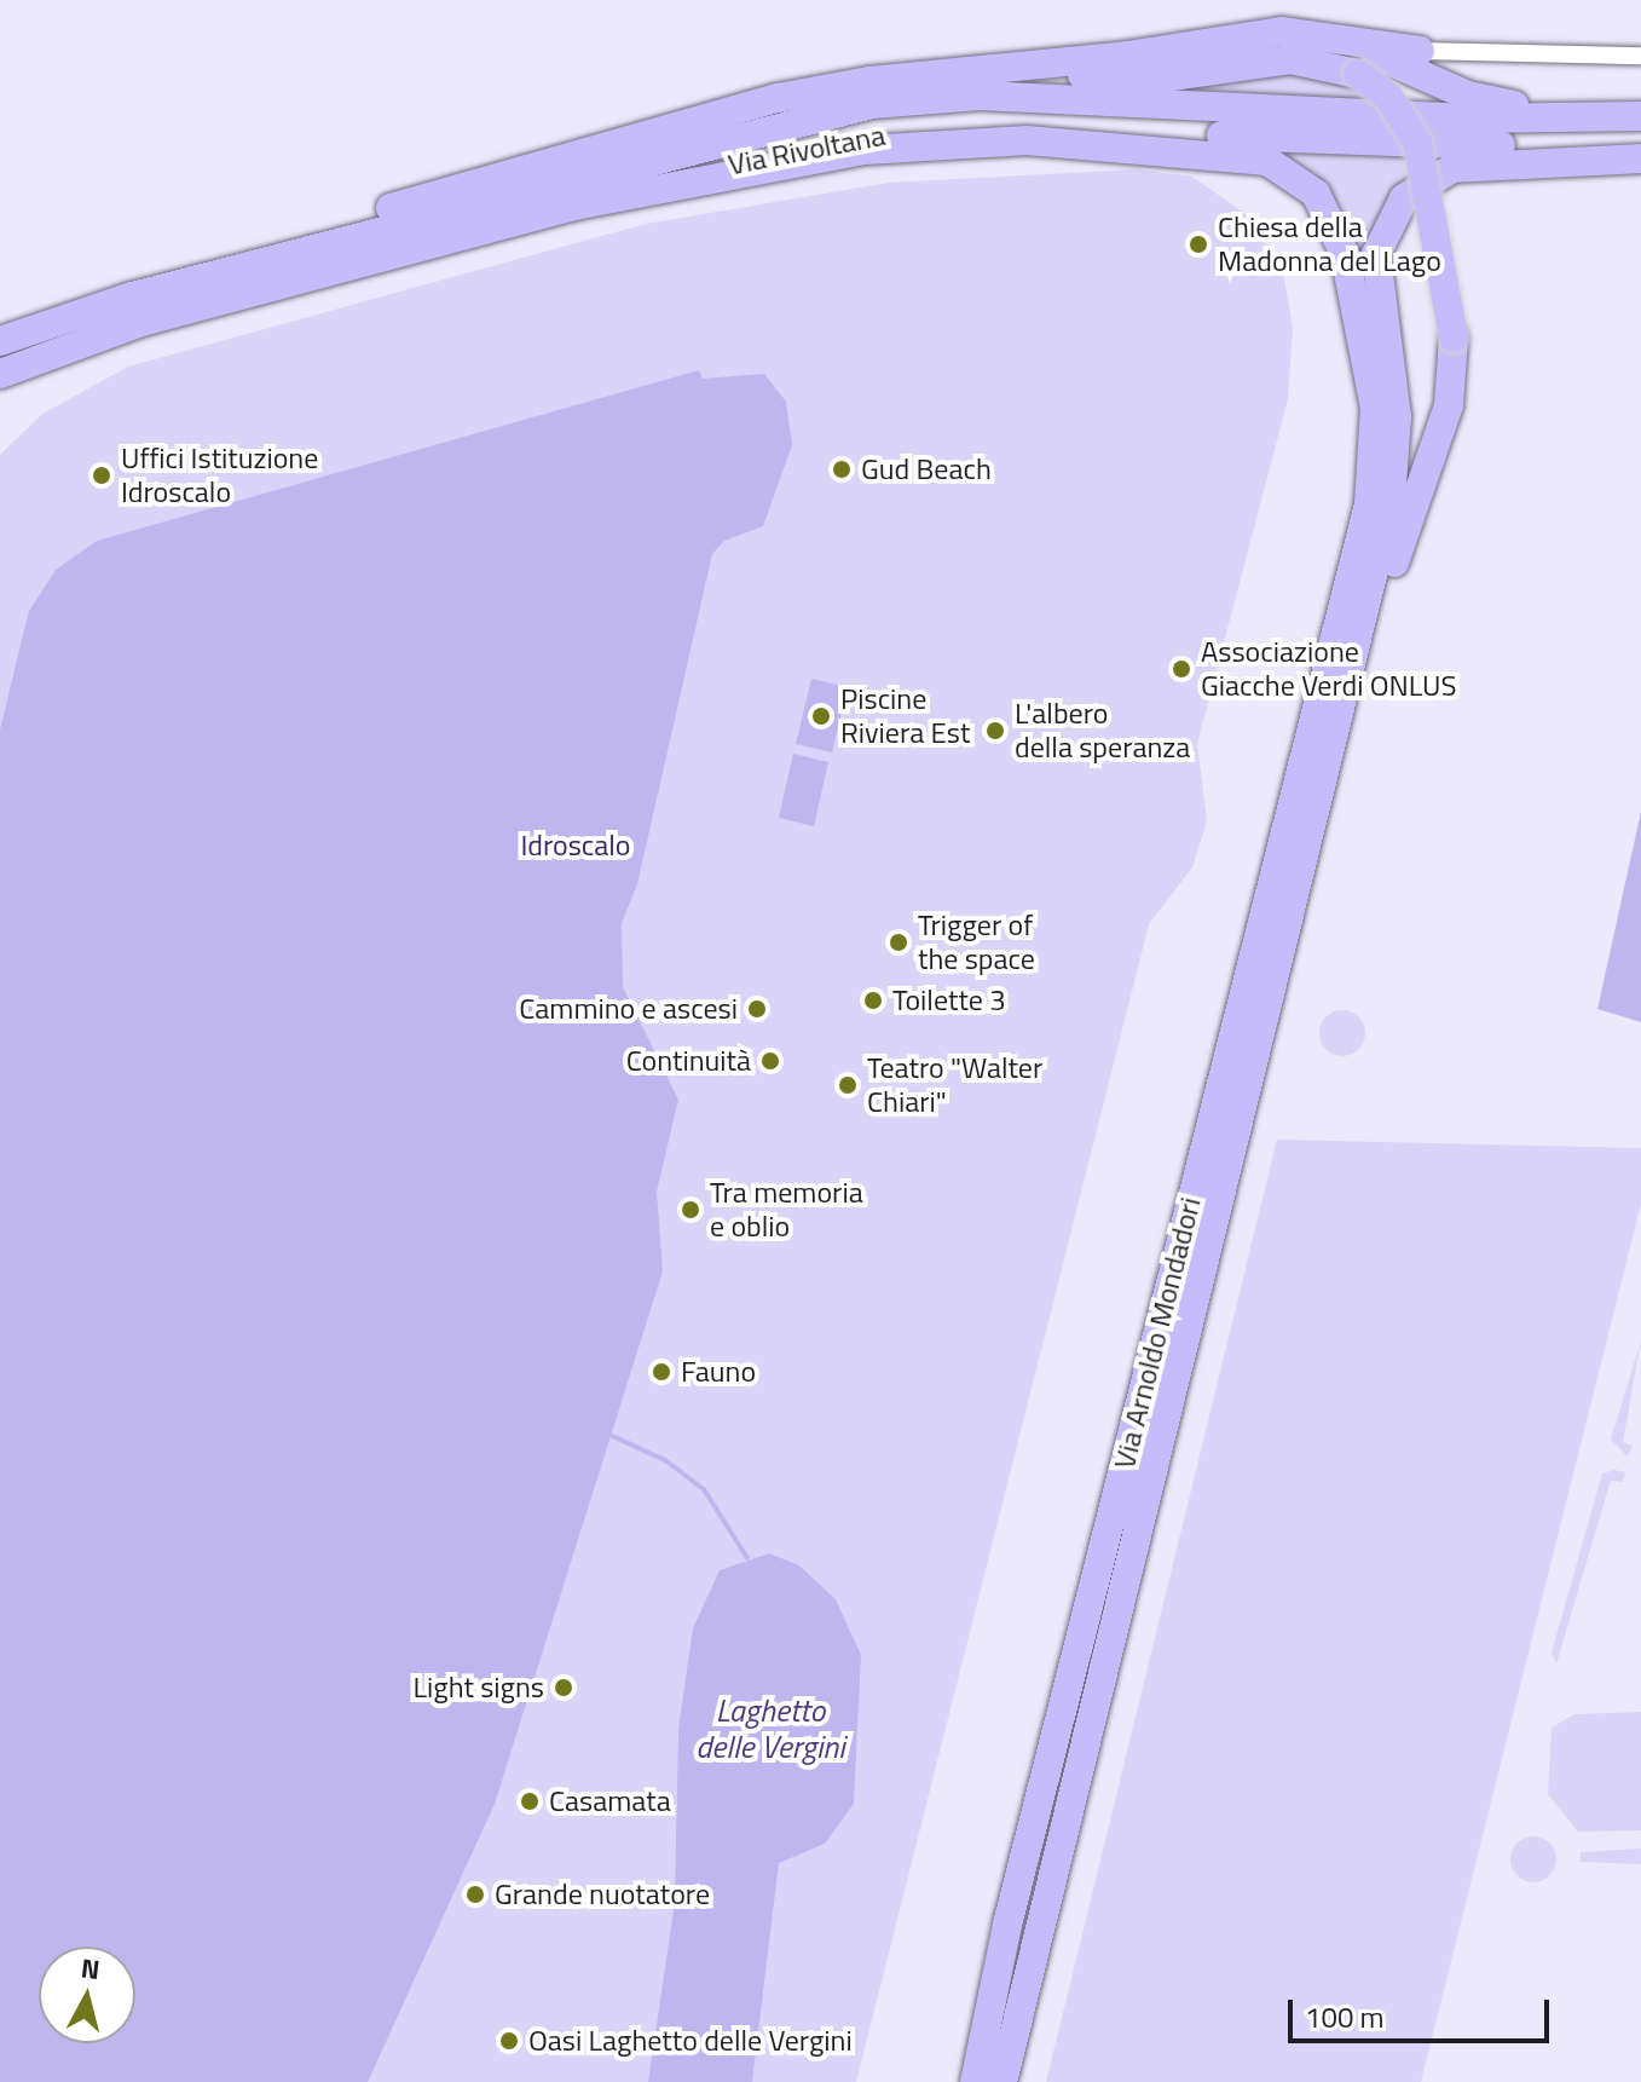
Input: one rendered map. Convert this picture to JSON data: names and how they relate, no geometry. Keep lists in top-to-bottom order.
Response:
{
  "streets": {
    "highway": ["Via Rivoltana", "Via Arnoldo Mondadori"]
  },
  "crossings": [
    ["Via Rivoltana", "Via Arnoldo Mondadori"]
  ],
  "water": ["Laghetto delle Vergini"],
  "parks": ["Idroscalo"],
  "places": [
    "Chiesa della Madonna del Lago",
    "Gud Beach",
    "Uffici Istituzione Idroscalo",
    "Associazione Giacche Verdi ONLUS",
    "Piscine Riviera Est",
    "L'albero della speranza",
    "Trigger of the space",
    "Toilette 3",
    "Cammino e ascesi",
    "Continuità",
    "Teatro \"Walter Chiari\"",
    "Tra memoria e oblio",
    "Fauno",
    "Light signs",
    "Casamata",
    "Grande nuotatore",
    "Oasi Laghetto delle Vergini"
  ],
  "scale_bar": "100 m",
  "north": "top"
}
